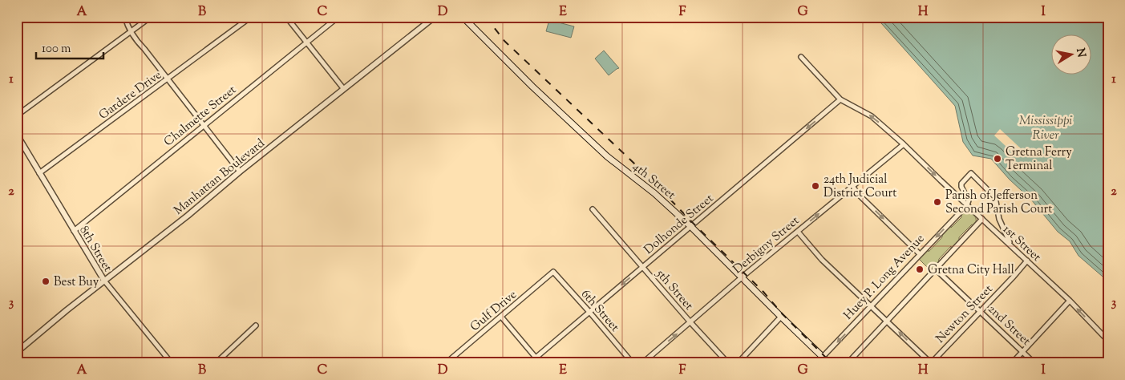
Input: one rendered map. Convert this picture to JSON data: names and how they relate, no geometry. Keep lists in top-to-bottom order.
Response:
{
  "streets": {
    "main road": ["4th Street", "Huey P. Long Avenue"],
    "street": [
      "Gardere Drive",
      "Chalmette Street",
      "Manhattan Boulevard",
      "Dolhonde Street",
      "1st Street",
      "Derbigny Street",
      "8th Street",
      "5th Street",
      "Gulf Drive",
      "6th Street",
      "Newton Street",
      "2nd Street"
    ]
  },
  "crossings": [
    ["Gardere Drive", "8th Street"],
    ["Chalmette Street", "8th Street"],
    ["Manhattan Boulevard", "8th Street"],
    ["4th Street", "Dolhonde Street"],
    ["4th Street", "Derbigny Street"],
    ["4th Street", "Huey P. Long Avenue"],
    ["Dolhonde Street", "1st Street"],
    ["Dolhonde Street", "5th Street"],
    ["Dolhonde Street", "6th Street"],
    ["1st Street", "Derbigny Street"],
    ["1st Street", "Huey P. Long Avenue"],
    ["1st Street", "Newton Street"],
    ["Derbigny Street", "5th Street"],
    ["Gulf Drive", "6th Street"],
    ["Newton Street", "2nd Street"]
  ],
  "one_way": ["Dolhonde Street", "Derbigny Street"],
  "water": ["Mississippi River"],
  "places": [
    "Gretna Ferry Terminal",
    "24th Judicial District Court",
    "Parish of Jefferson Second Parish Court",
    "Gretna City Hall",
    "Best Buy"
  ],
  "scale_bar": "100 m",
  "north": "right",
  "grid": {
    "columns": [
      "A",
      "B",
      "C",
      "D",
      "E",
      "F",
      "G",
      "H",
      "I"
    ],
    "rows": ["1", "2", "3"]
  }
}
